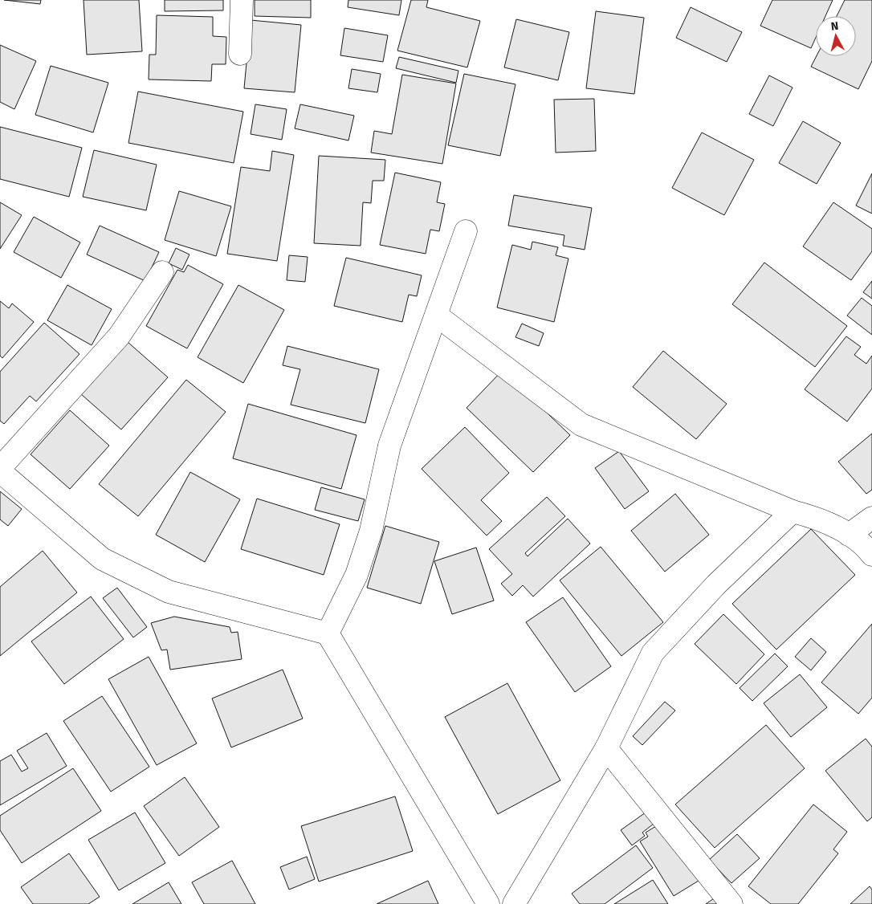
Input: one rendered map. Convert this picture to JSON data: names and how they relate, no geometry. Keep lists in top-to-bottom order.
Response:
{
  "north": "top"
}
